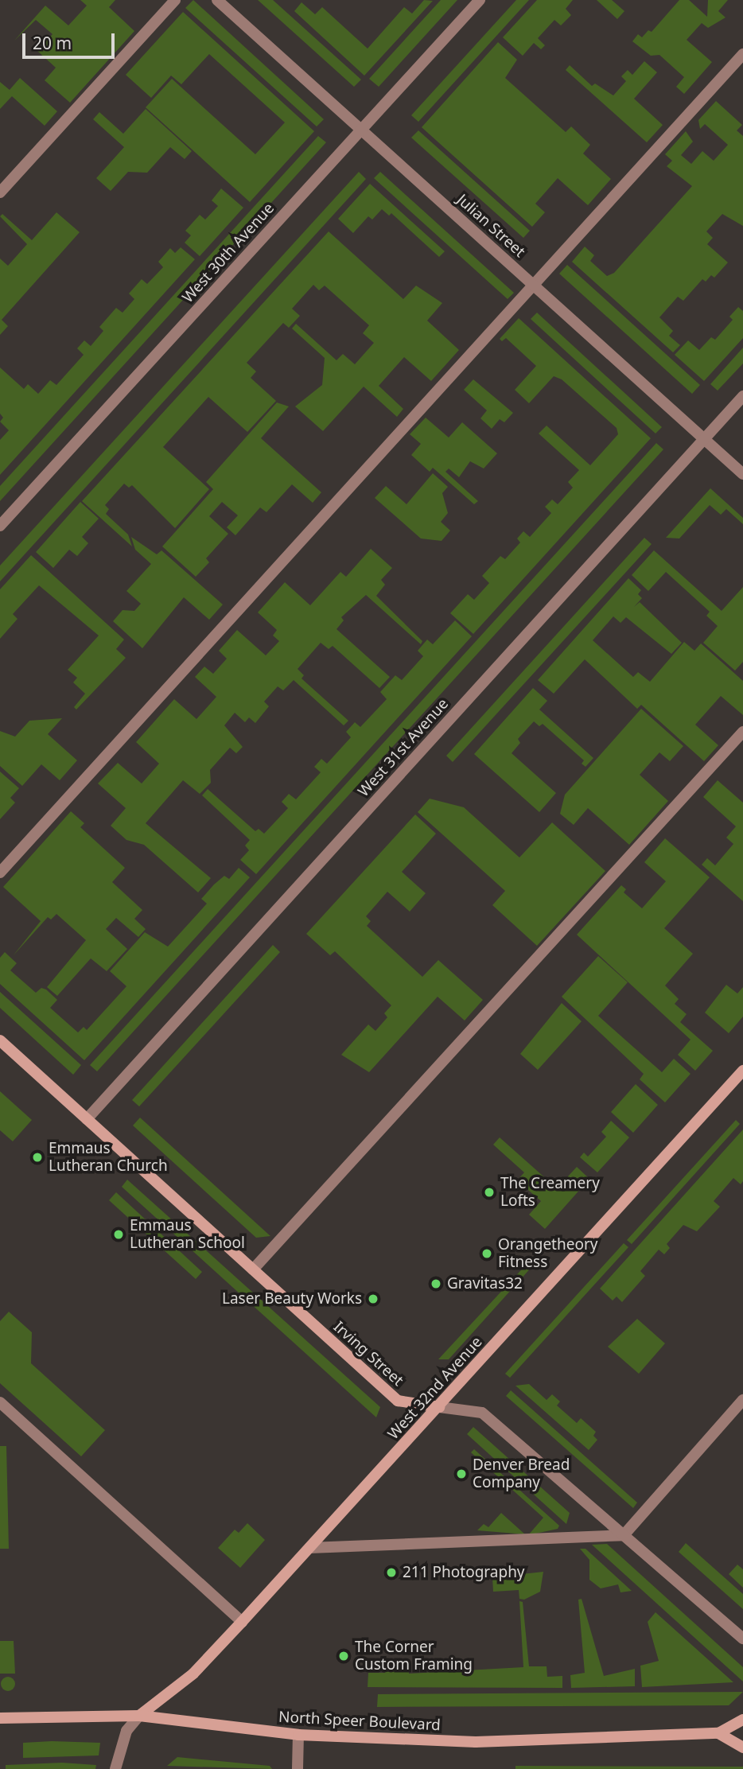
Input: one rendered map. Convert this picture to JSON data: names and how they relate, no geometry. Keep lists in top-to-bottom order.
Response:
{
  "streets": {
    "street": [
      "Julian Street",
      "West 30th Avenue",
      "West 31st Avenue",
      "Irving Street",
      "West 32nd Avenue",
      "North Speer Boulevard"
    ]
  },
  "crossings": [
    ["Julian Street", "West 30th Avenue"],
    ["Julian Street", "West 31st Avenue"],
    ["West 31st Avenue", "Irving Street"],
    ["Irving Street", "West 32nd Avenue"],
    ["West 32nd Avenue", "North Speer Boulevard"]
  ],
  "places": [
    "Emmaus Lutheran Church",
    "The Creamery Lofts",
    "Emmaus Lutheran School",
    "Orangetheory Fitness",
    "Gravitas32",
    "Laser Beauty Works",
    "Denver Bread Company",
    "211 Photography",
    "The Corner Custom Framing"
  ],
  "scale_bar": "20 m"
}
